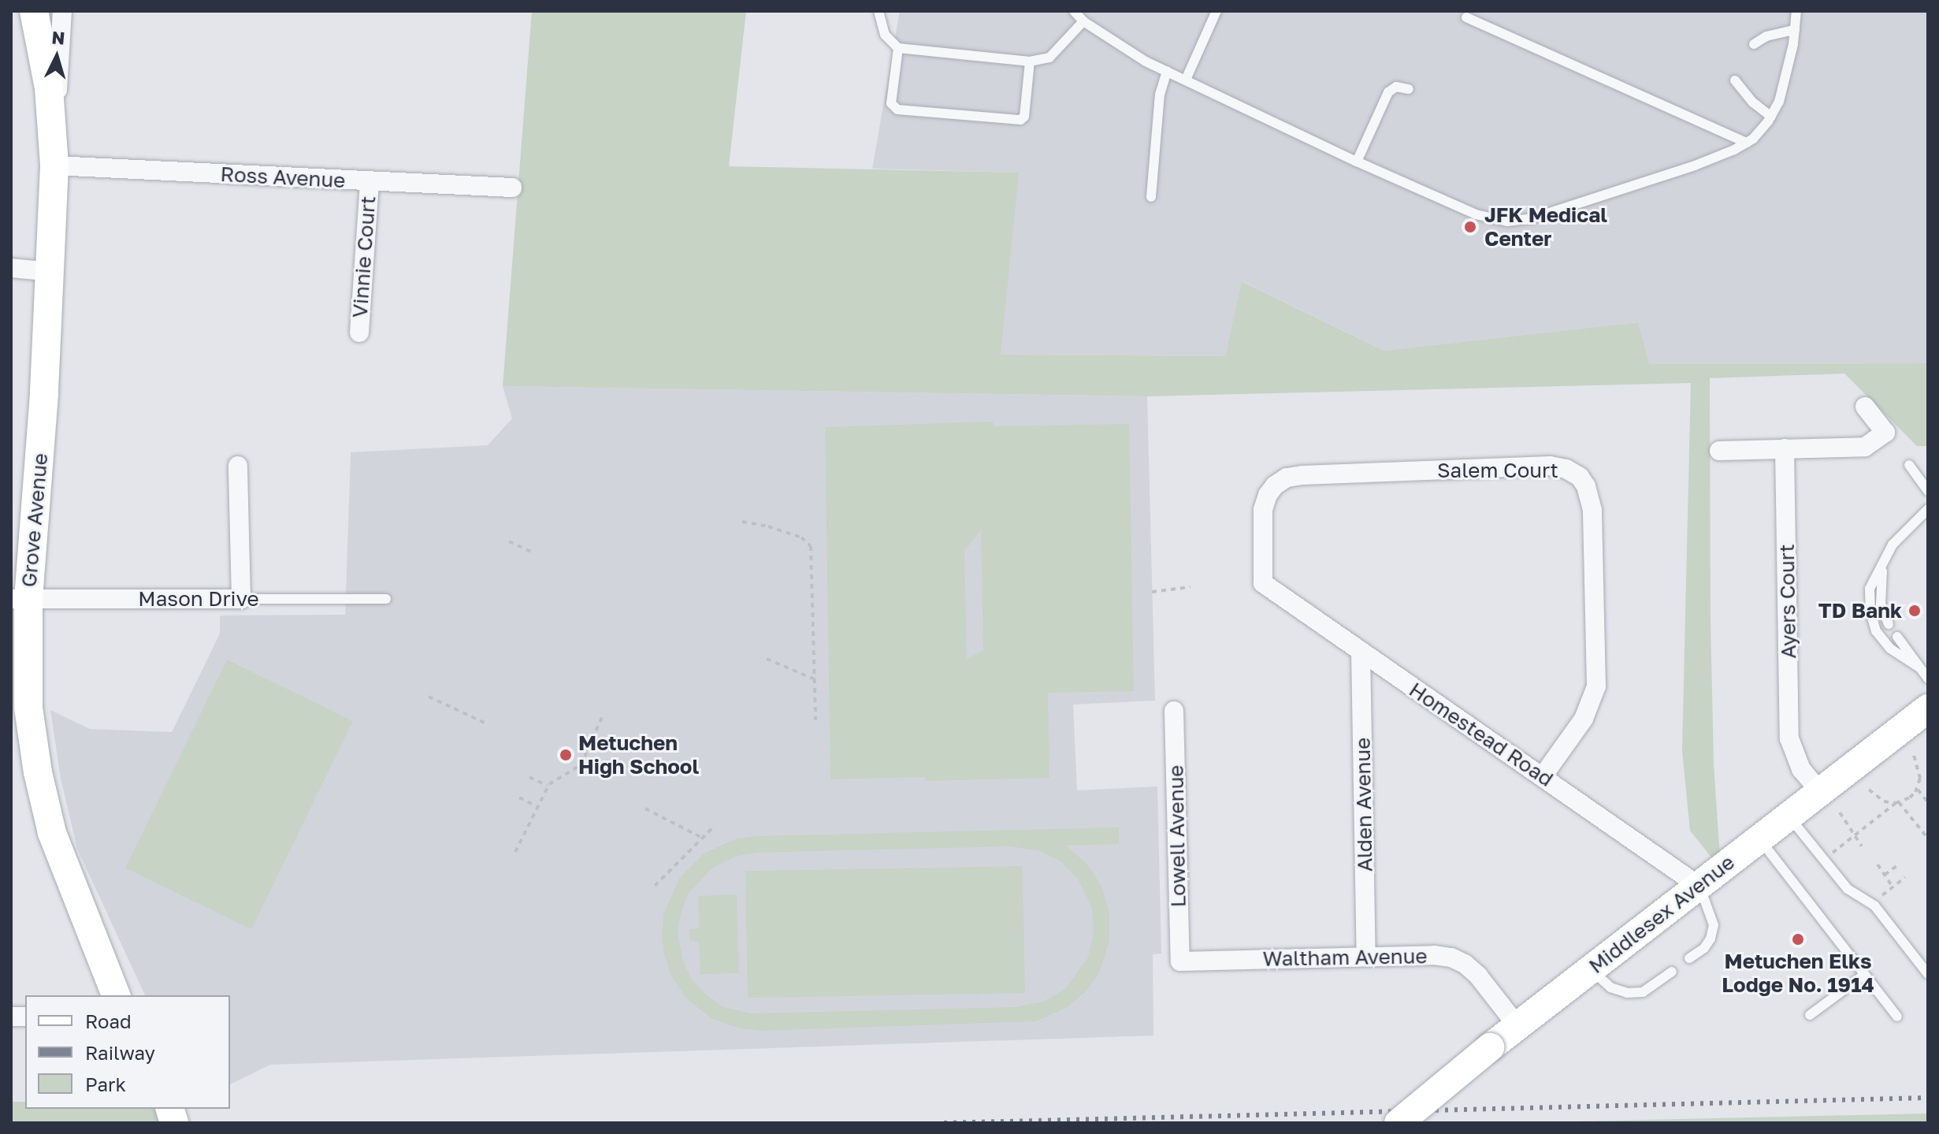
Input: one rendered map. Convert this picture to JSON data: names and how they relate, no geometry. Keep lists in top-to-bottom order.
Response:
{
  "streets": {
    "street": [
      "Ross Avenue",
      "Vinnie Court",
      "Salem Court",
      "Grove Avenue",
      "Mason Drive",
      "Ayers Court",
      "Homestead Road",
      "Alden Avenue",
      "Lowell Avenue",
      "Middlesex Avenue",
      "Waltham Avenue"
    ]
  },
  "crossings": [
    ["Ross Avenue", "Vinnie Court"],
    ["Ross Avenue", "Grove Avenue"],
    ["Salem Court", "Homestead Road"],
    ["Grove Avenue", "Mason Drive"],
    ["Ayers Court", "Middlesex Avenue"],
    ["Homestead Road", "Alden Avenue"],
    ["Homestead Road", "Middlesex Avenue"],
    ["Alden Avenue", "Waltham Avenue"],
    ["Lowell Avenue", "Waltham Avenue"],
    ["Middlesex Avenue", "Waltham Avenue"]
  ],
  "places": [
    "JFK Medical Center",
    "TD Bank",
    "Metuchen High School",
    "Metuchen Elks Lodge No. 1914"
  ],
  "legend": ["Road", "Railway", "Park"],
  "north": "top"
}
